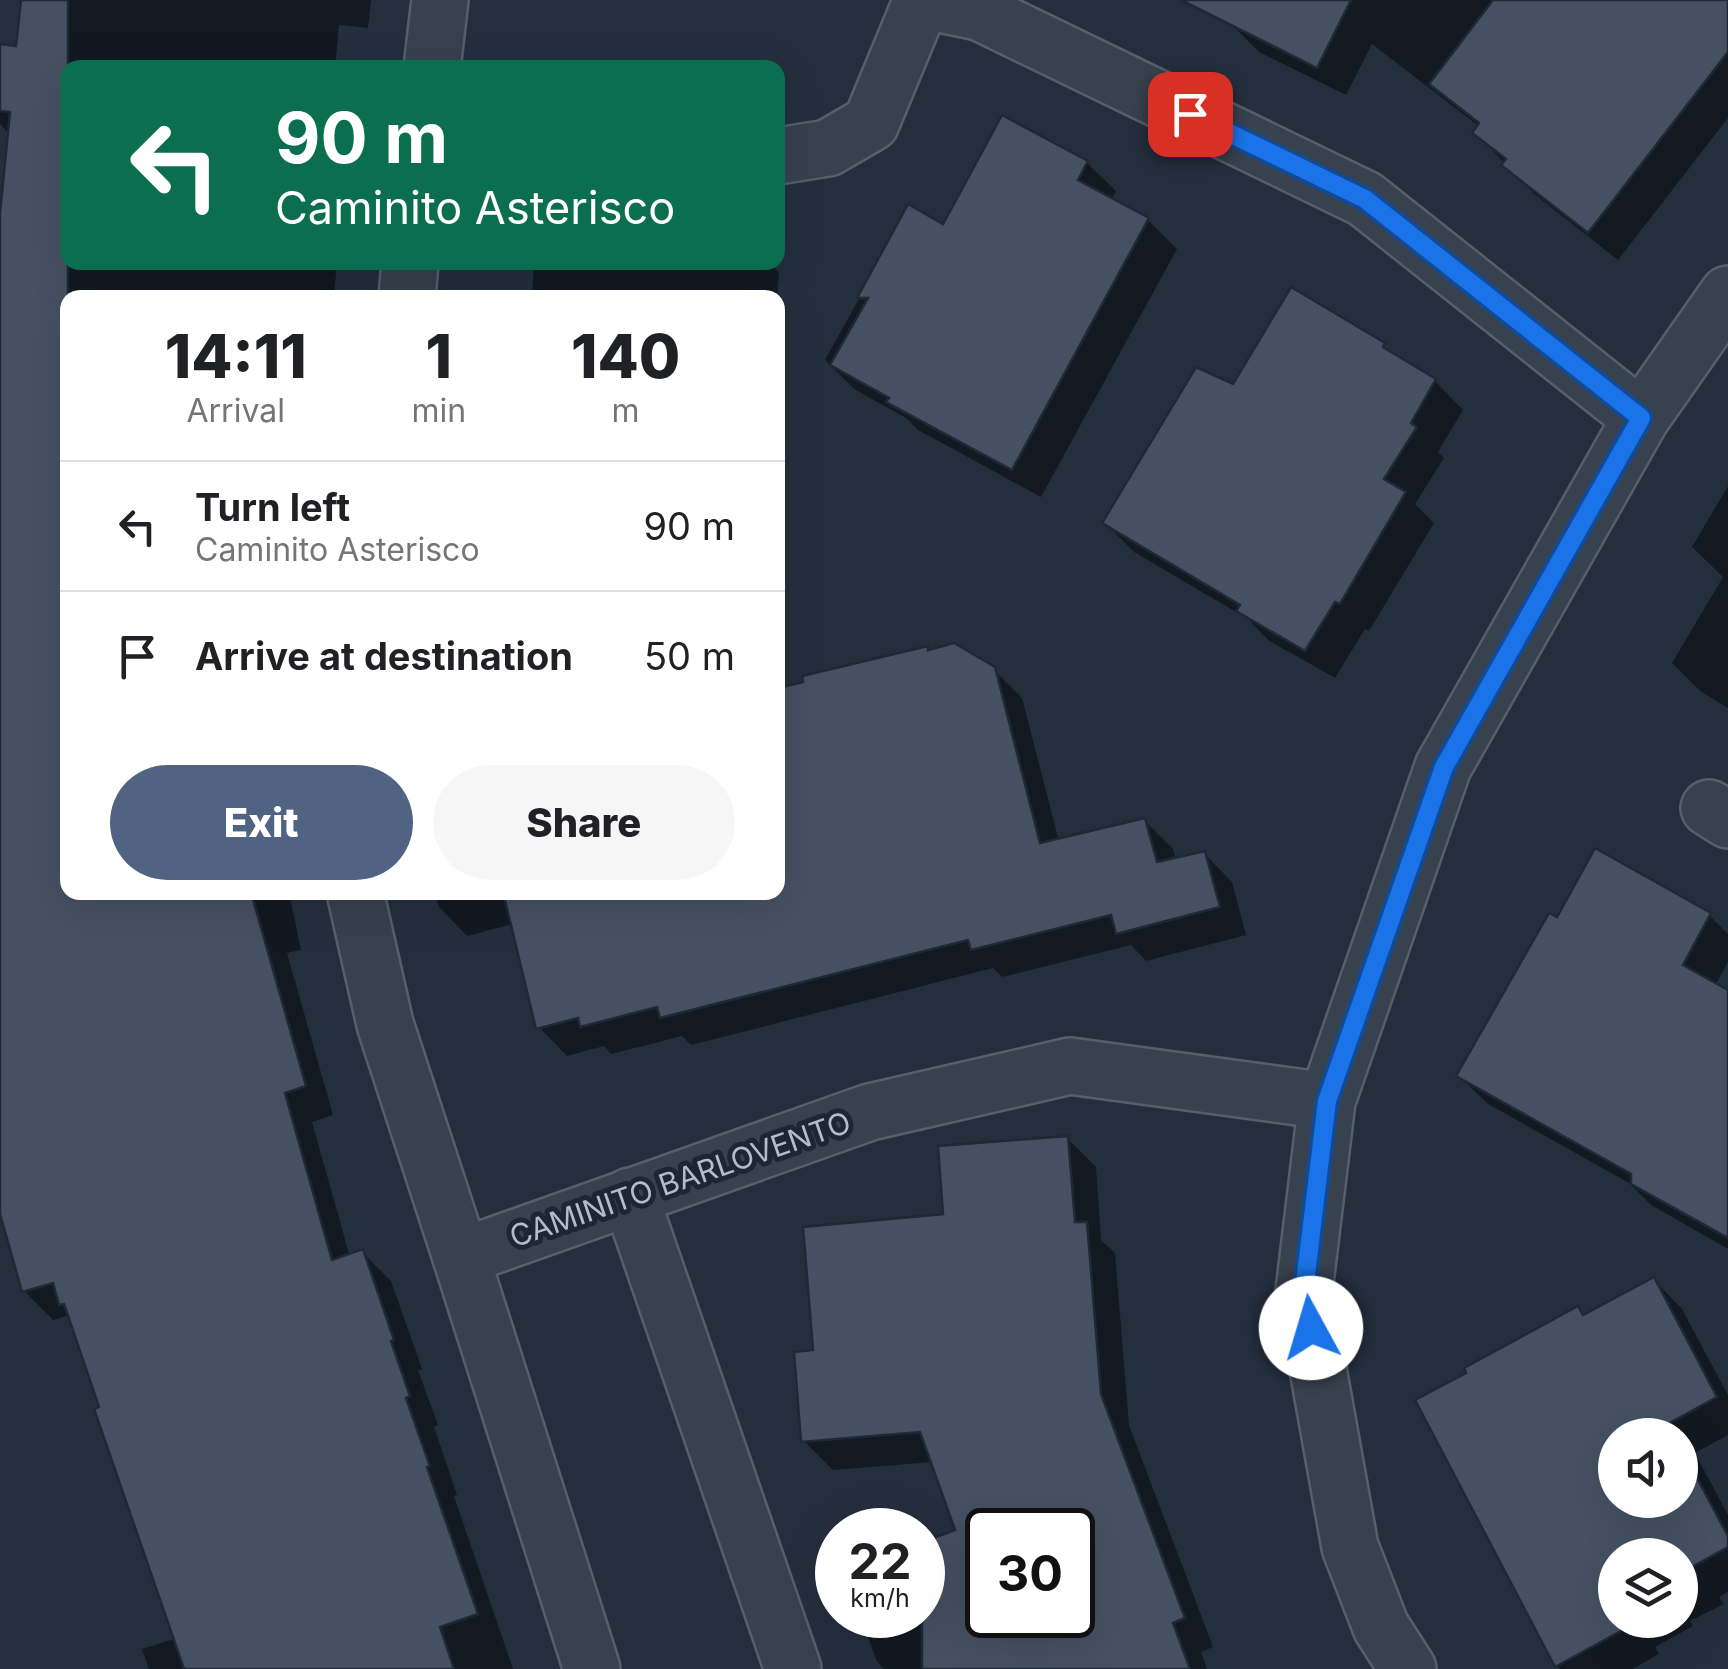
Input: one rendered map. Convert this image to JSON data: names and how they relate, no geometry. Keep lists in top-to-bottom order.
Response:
{
  "streets": {
    "street": ["CAMINITO BARLOVENTO"]
  },
  "page": {
    "turn": ["90 m", "Caminito Asterisco"],
    "eta": [
      "14:11",
      "Arrival",
      "1",
      "min",
      "140",
      "m"
    ],
    "list": [
      {
        "name": "Turn left",
        "note": "Caminito Asterisco",
        "value": "90 m"
      },
      {
        "name": "Arrive at destination",
        "value": "50 m"
      }
    ],
    "buttons": ["Exit", "Share"],
    "speed": "22 km/h",
    "limit": "30"
  }
}
